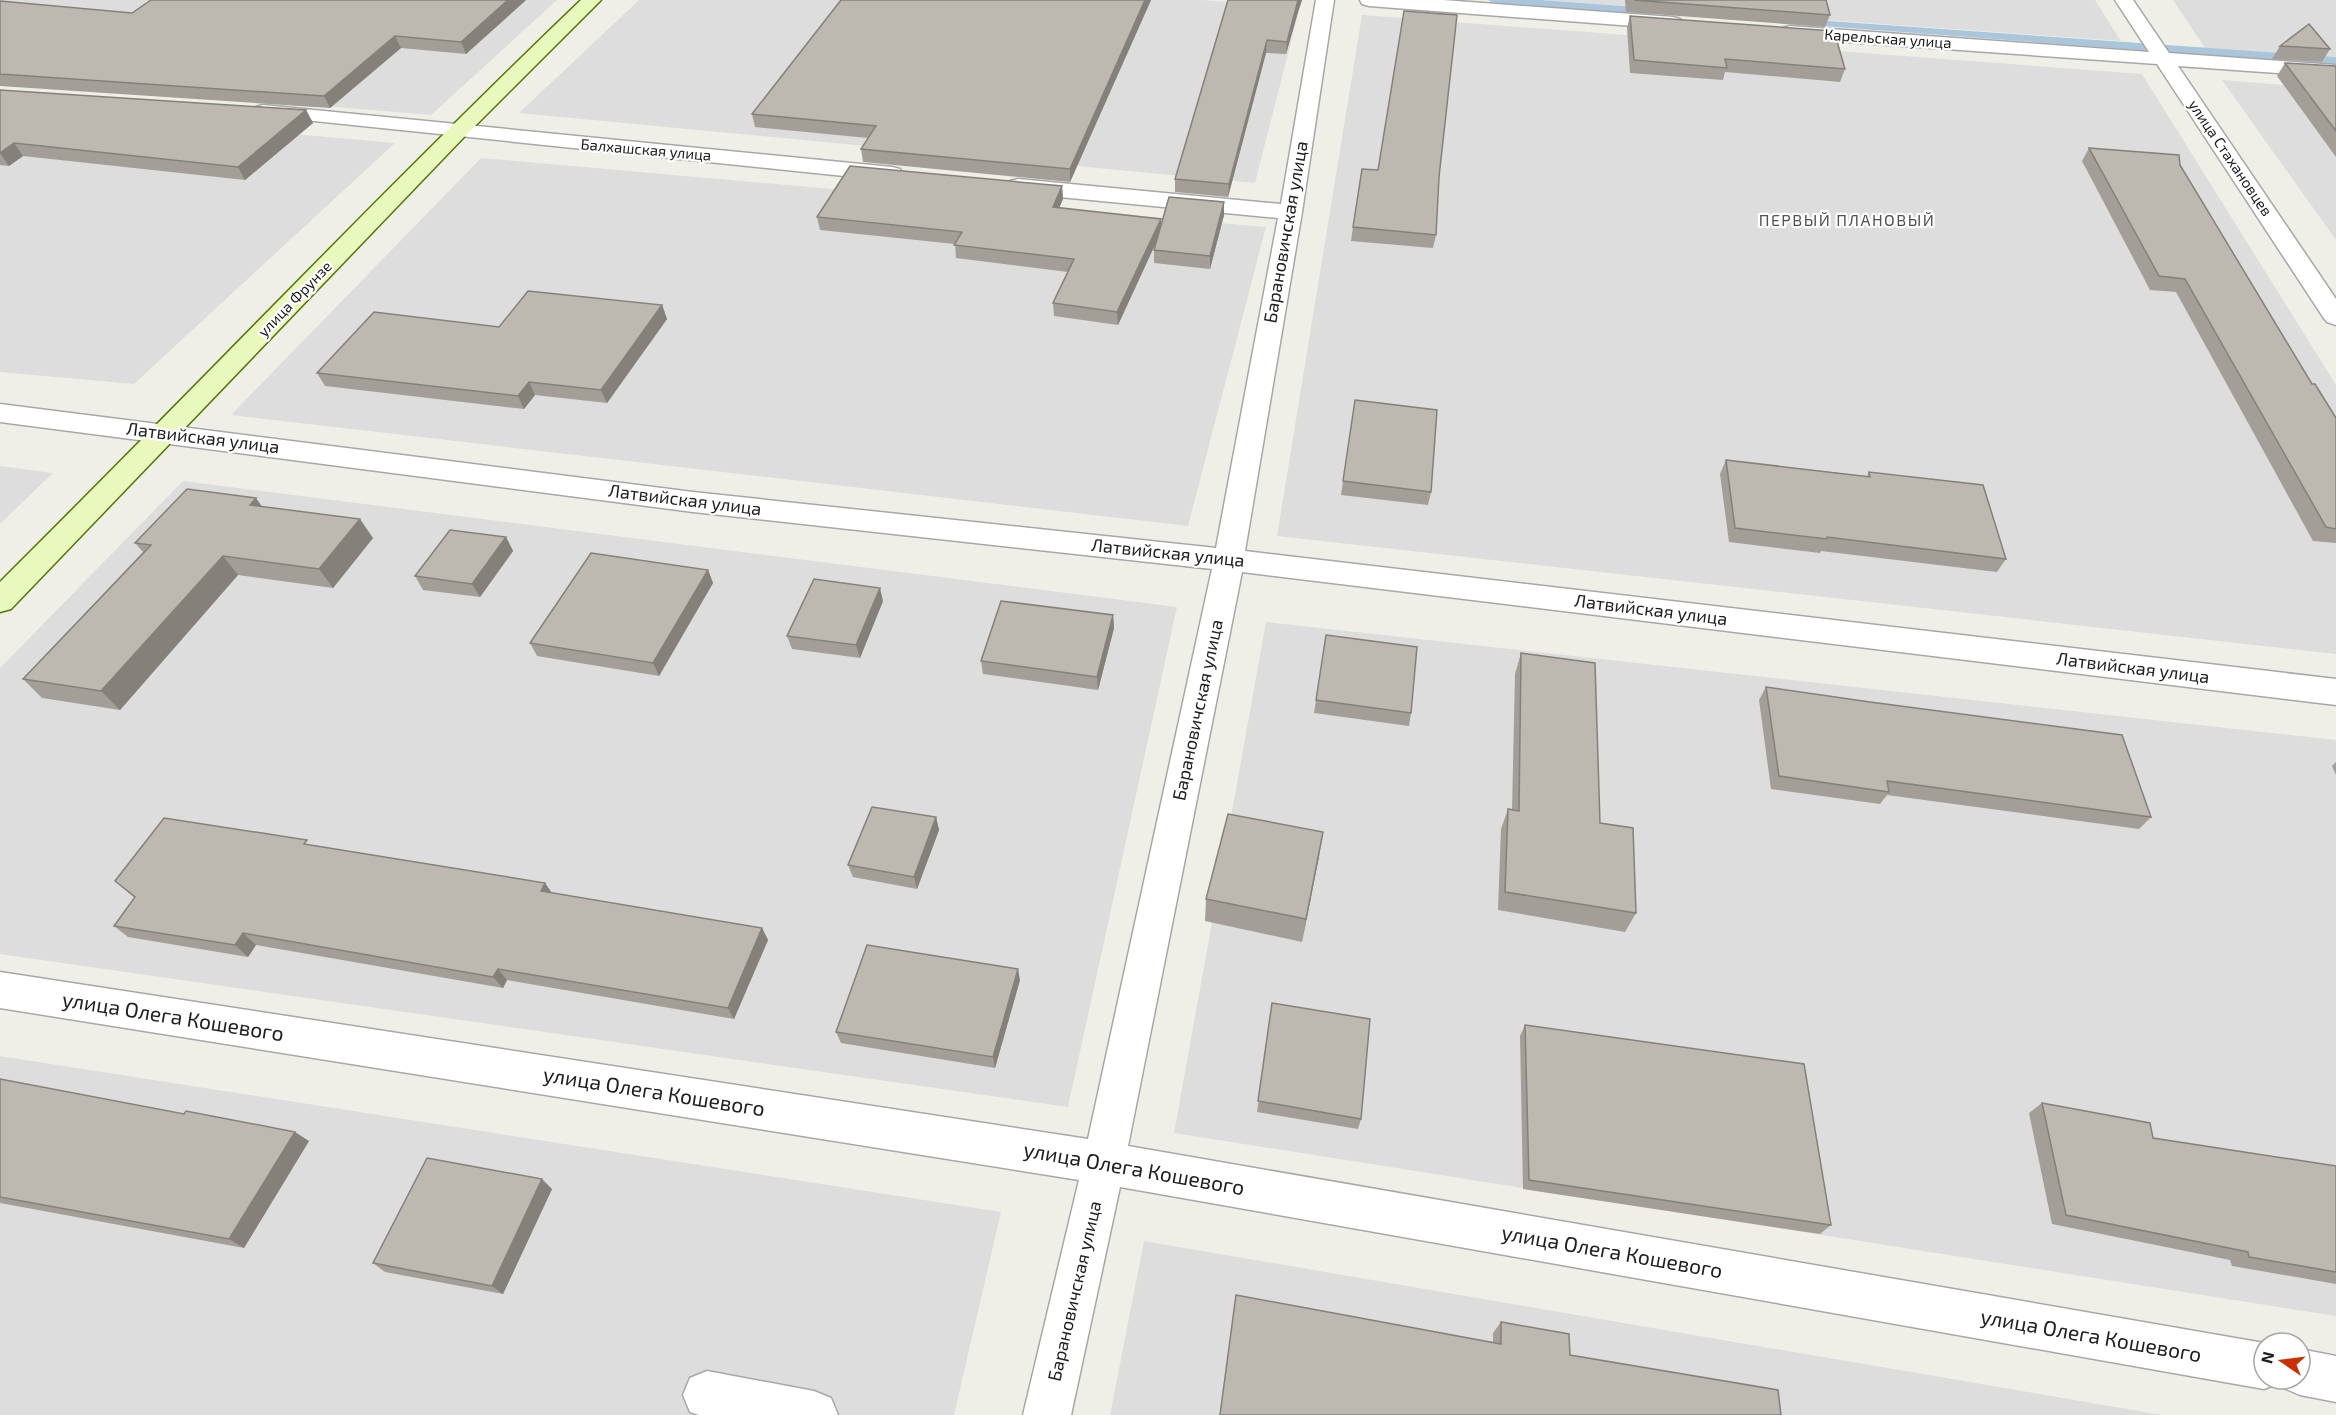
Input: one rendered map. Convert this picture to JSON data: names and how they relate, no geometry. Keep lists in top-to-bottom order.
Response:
{
  "streets": {
    "street": [
      "Карельская улица",
      "Балхашская улица",
      "улица Стахановцев",
      "Барановичская улица",
      "улица Фрунзе",
      "Латвийская улица",
      "улица Олега Кошевого"
    ]
  },
  "crossings": [
    ["Карельская улица", "улица Стахановцев"],
    ["Балхашская улица", "улица Фрунзе"],
    ["Барановичская улица", "Латвийская улица"],
    ["Барановичская улица", "улица Олега Кошевого"],
    ["улица Фрунзе", "Латвийская улица"]
  ],
  "districts": ["ПЕРВЫЙ ПЛАНОВЫЙ"],
  "north": "left"
}
